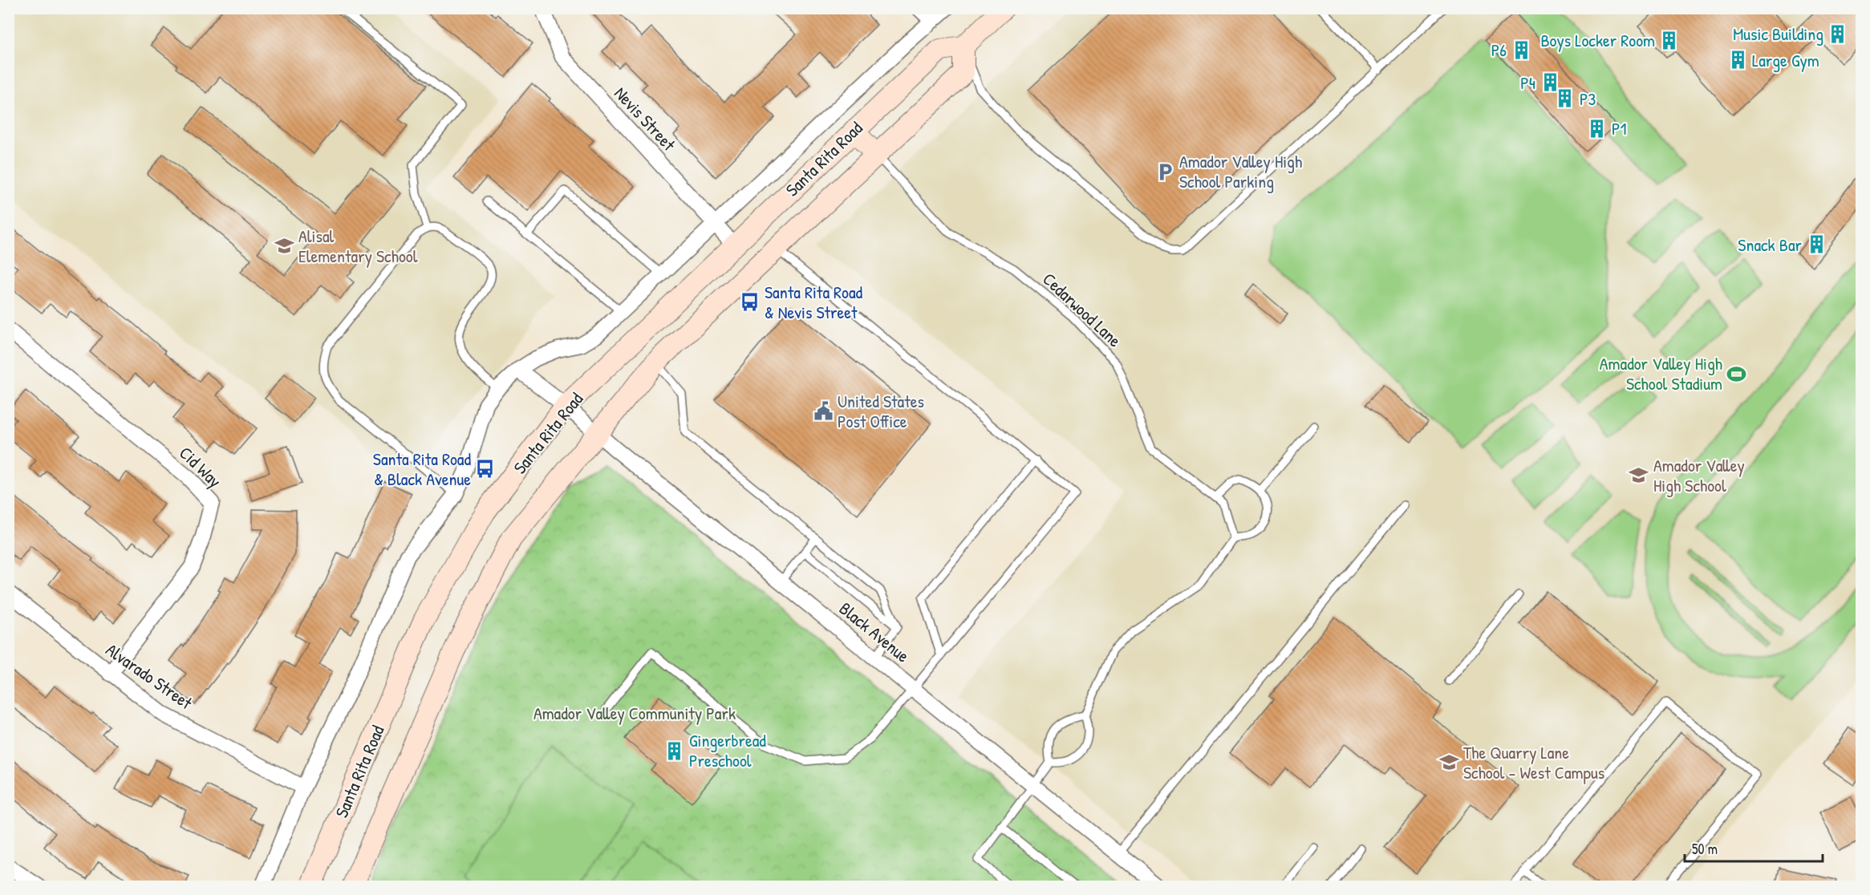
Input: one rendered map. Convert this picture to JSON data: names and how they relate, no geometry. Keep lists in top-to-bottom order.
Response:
{
  "streets": {
    "main road": ["Santa Rita Road"],
    "street": [
      "Nevis Street",
      "Cid Way",
      "Black Avenue",
      "Alvarado Street"
    ],
    "lane": ["Cedarwood Lane"]
  },
  "crossings": [
    ["Nevis Street", "Santa Rita Road"],
    ["Santa Rita Road", "Cedarwood Lane"],
    ["Santa Rita Road", "Black Avenue"],
    ["Santa Rita Road", "Alvarado Street"],
    ["Cid Way", "Alvarado Street"]
  ],
  "parks": ["Amador Valley Community Park"],
  "places": {
    "building": [
      "Music Building",
      "Boys Locker Room",
      "P6",
      "Large Gym",
      "P4",
      "P3",
      "P1",
      "Snack Bar",
      "Gingerbread Preschool"
    ],
    "parking": ["Amador Valley High School Parking"],
    "school or university": ["Alisal Elementary School", "Amador Valley High School", "The Quarry Lane School - West Campus"],
    "bus stop": ["Santa Rita Road & Nevis Street", "Santa Rita Road & Black Avenue"],
    "sports": ["Amador Valley High School Stadium"],
    "public building": ["United States Post Office"]
  },
  "scale_bar": "50 m"
}
